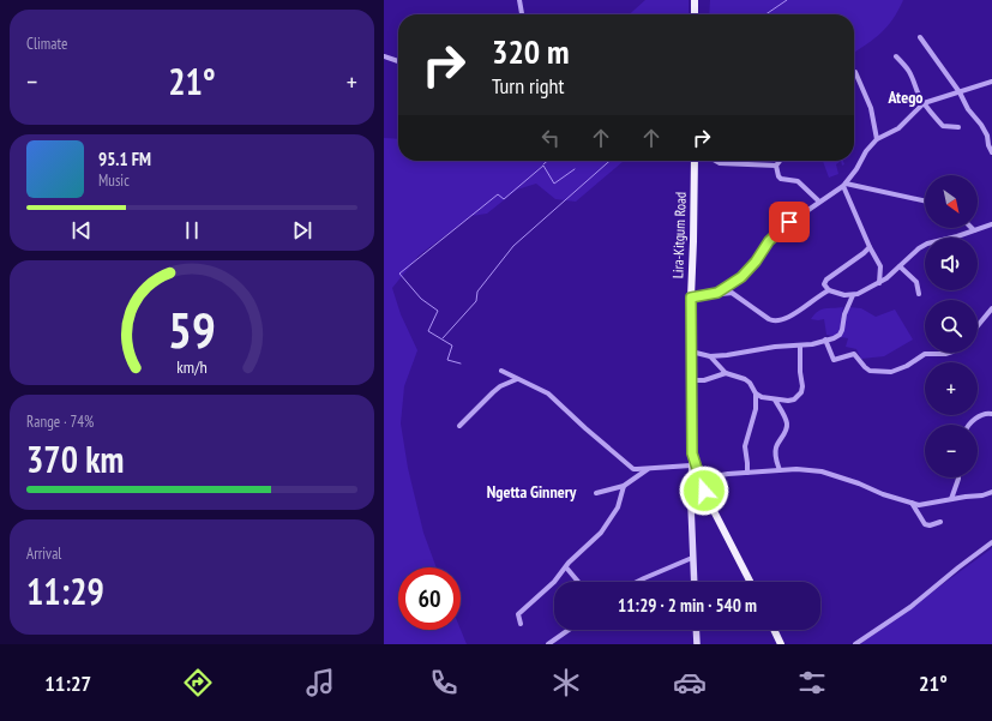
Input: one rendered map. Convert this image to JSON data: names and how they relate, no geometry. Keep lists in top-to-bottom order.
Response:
{
  "streets": {
    "main road": ["Lira-Kitgum Road"]
  },
  "districts": ["Atego", "Ngetta Ginnery"],
  "north": "bottom right",
  "page": {
    "tile": [
      "Climate",
      ["Range · 74%", "370 km"],
      ["Arrival", "11:29"]
    ],
    "turn": ["320 m", "Turn right"],
    "heat": ["−", "21°", "+"],
    "song": ["95.1 FM", "Music"],
    "map_buttons": ["+", "−"],
    "limit": "60",
    "trip": "11:29 · 2 min · 540 m",
    "tabs": ["11:27", "21°"],
    "gauge": ["59", "km/h"]
  }
}
